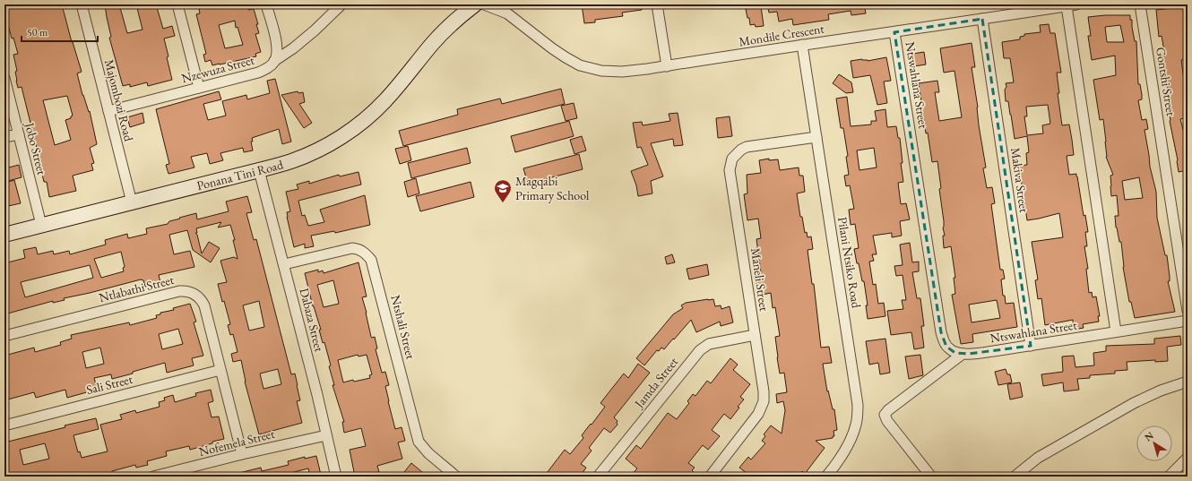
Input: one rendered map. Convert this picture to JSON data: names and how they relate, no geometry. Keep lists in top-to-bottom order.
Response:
{
  "streets": {
    "street": [
      "Mondile Crescent",
      "Nzewuza Street",
      "Gontshi Street",
      "Ntswahlana Street",
      "Majombozi Road",
      "Jobo Street",
      "Ponana Tini Road",
      "Makiva Street",
      "Pilani Ntsiko Road",
      "Maneli Street",
      "Ntlabathi Street",
      "Dabaza Street",
      "Ntshali Street",
      "Jamda Street",
      "Sali Street",
      "Nofemela Street"
    ]
  },
  "crossings": [
    ["Mondile Crescent", "Ntswahlana Street"],
    ["Mondile Crescent", "Makiva Street"],
    ["Mondile Crescent", "Pilani Ntsiko Road"],
    ["Nzewuza Street", "Majombozi Road"],
    ["Ntswahlana Street", "Makiva Street"],
    ["Majombozi Road", "Ponana Tini Road"],
    ["Jobo Street", "Ponana Tini Road"],
    ["Ponana Tini Road", "Dabaza Street"],
    ["Pilani Ntsiko Road", "Maneli Street"],
    ["Maneli Street", "Jamda Street"],
    ["Ntlabathi Street", "Sali Street"],
    ["Ntlabathi Street", "Nofemela Street"],
    ["Dabaza Street", "Ntshali Street"],
    ["Dabaza Street", "Nofemela Street"]
  ],
  "places": {
    "school or university": ["Magqabi Primary School"]
  },
  "scale_bar": "50 m",
  "north": "top left"
}
